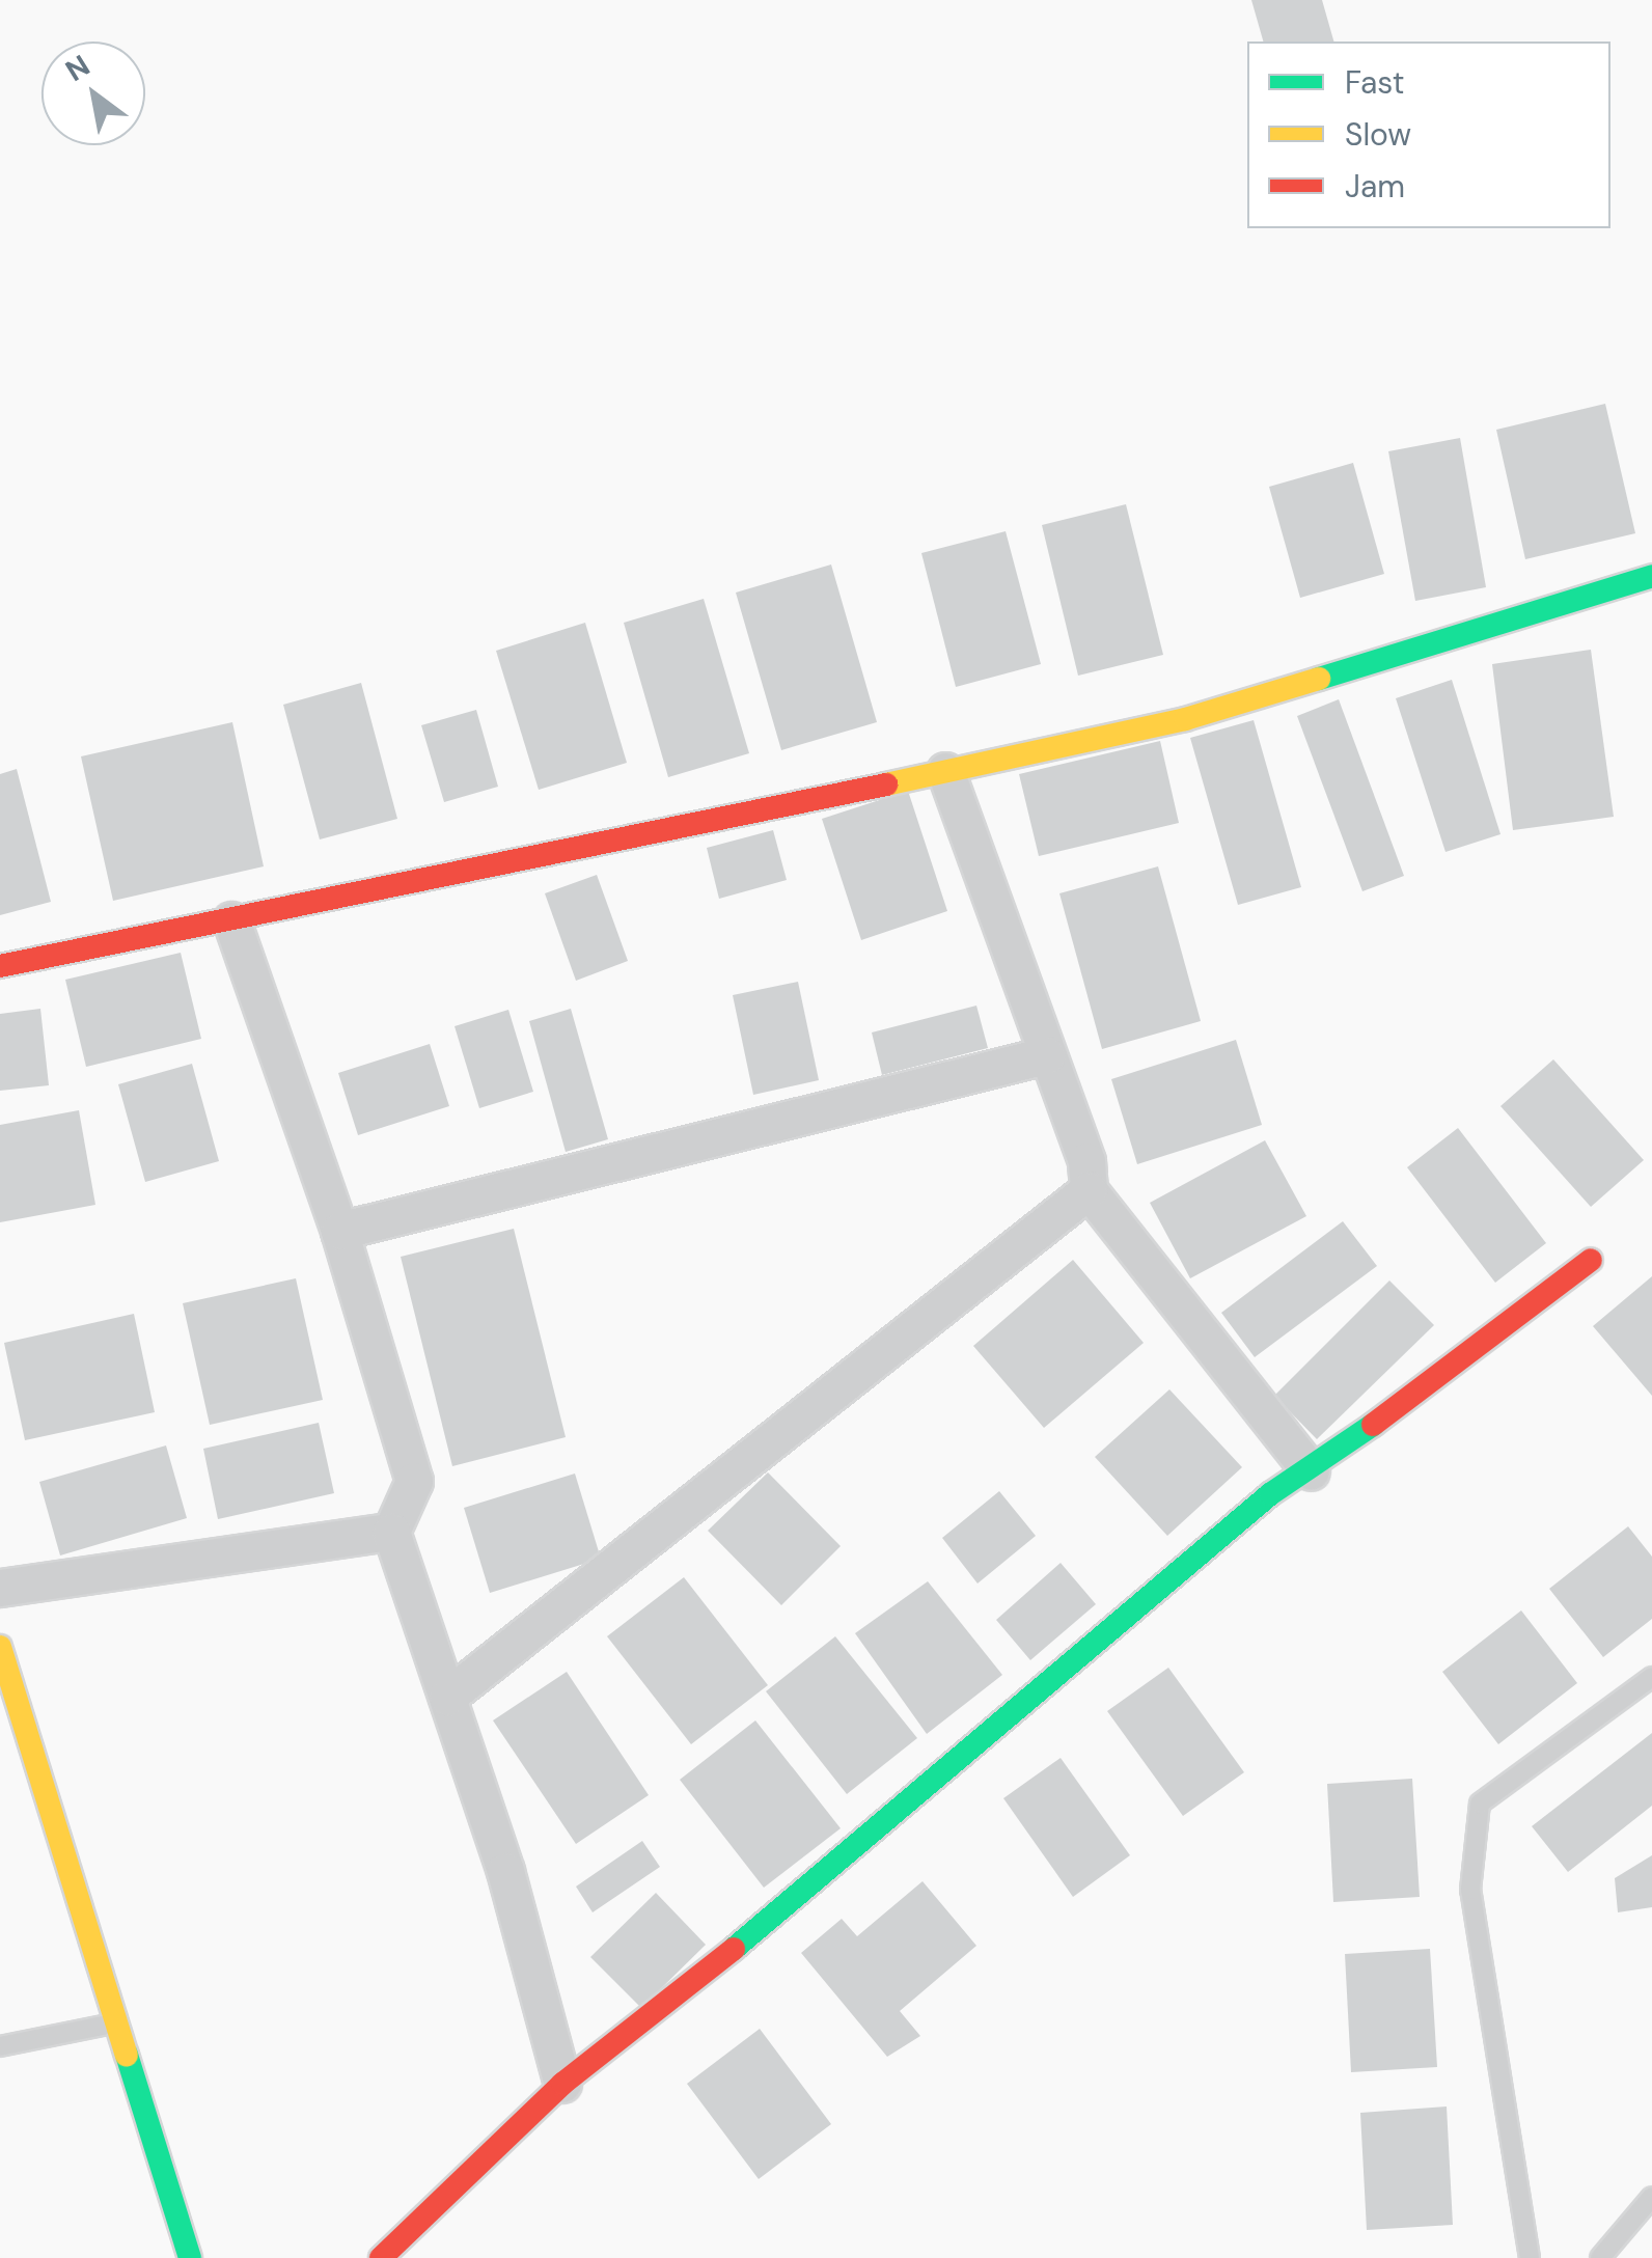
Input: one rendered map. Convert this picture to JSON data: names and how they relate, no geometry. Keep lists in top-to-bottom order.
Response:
{
  "legend": ["Fast", "Slow", "Jam"],
  "north": "top left"
}
